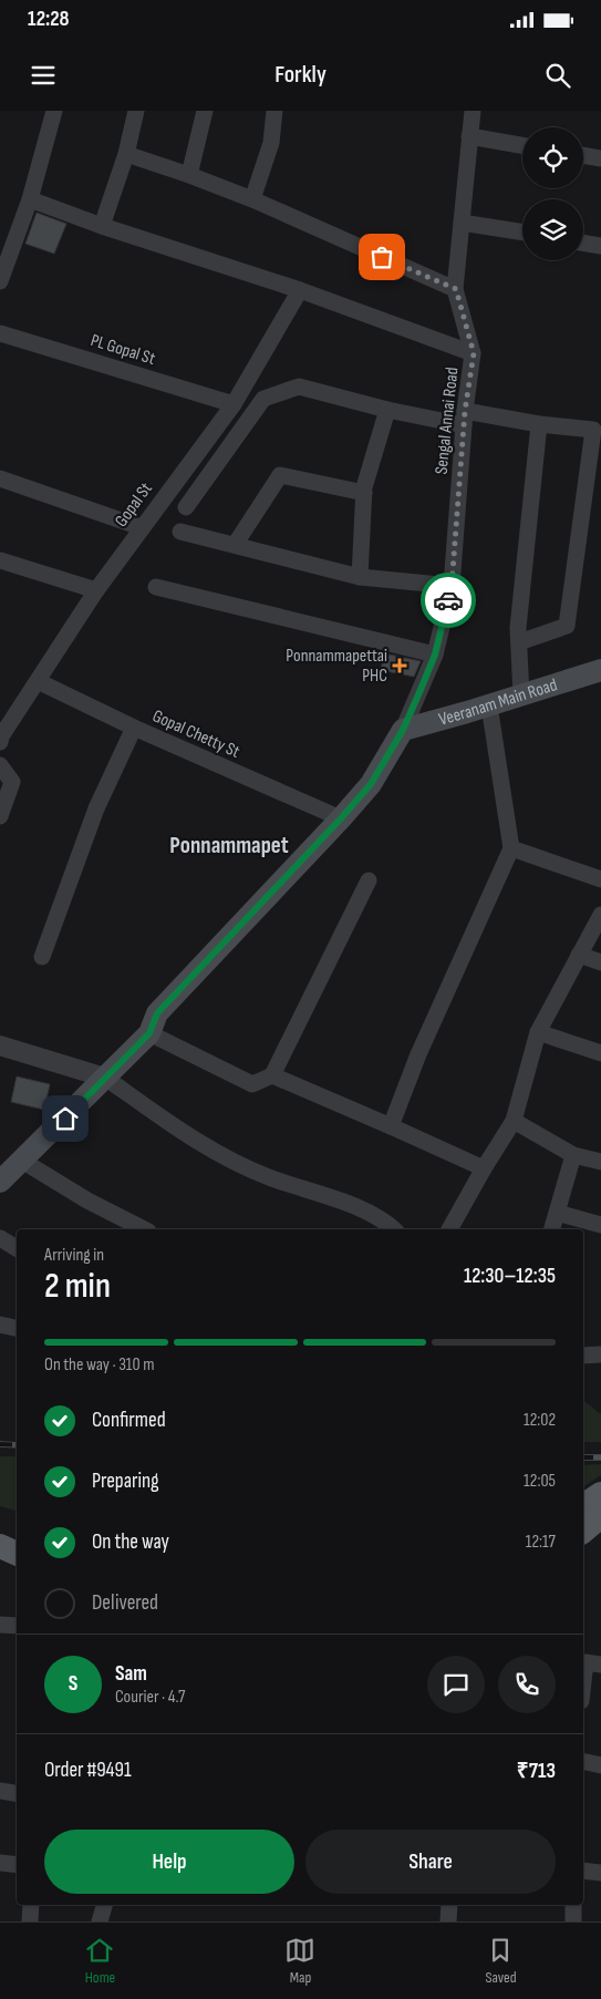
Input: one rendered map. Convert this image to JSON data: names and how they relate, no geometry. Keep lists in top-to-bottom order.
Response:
{
  "streets": {
    "main road": ["Veeranam Main Road"],
    "street": [
      "PL Gopal St",
      "Sengal Annai Road",
      "Gopal St",
      "Gopal Chetty St"
    ]
  },
  "crossings": [
    ["PL Gopal St", "Gopal St"],
    ["Sengal Annai Road", "Veeranam Main Road"],
    ["Gopal St", "Gopal Chetty St"]
  ],
  "districts": ["Ponnammapet"],
  "places": {
    "health": ["Ponnammapettai PHC"]
  },
  "page": {
    "status": "12:28",
    "header": "Forkly",
    "heading": ["2 min", "Arriving in", "12:30–12:35"],
    "panel": [
      "Sam",
      "Courier · 4.7",
      "Order #9491",
      "₹713"
    ],
    "bar": "On the way · 310 m",
    "list": [
      ["Confirmed", "12:02"],
      ["Preparing", "12:05"],
      ["On the way", "12:17"],
      "Delivered"
    ],
    "round": "S",
    "buttons": ["Help", "Share"],
    "tabs": ["Home", "Map", "Saved"]
  }
}
